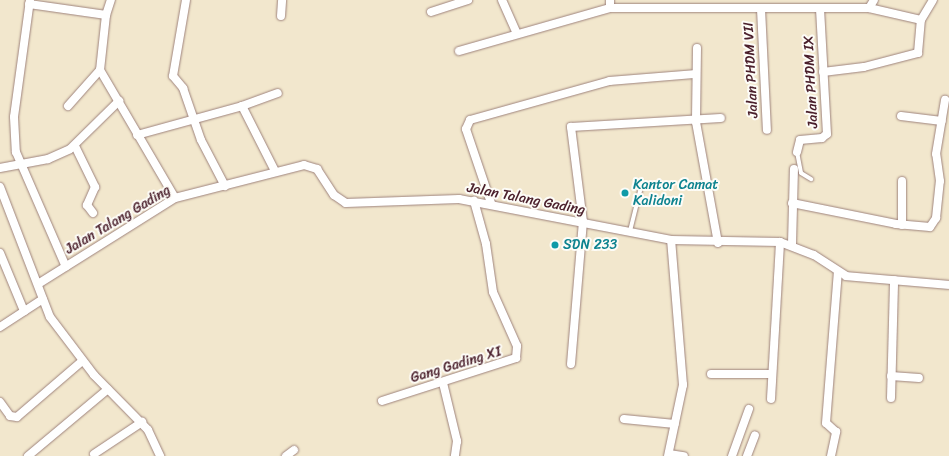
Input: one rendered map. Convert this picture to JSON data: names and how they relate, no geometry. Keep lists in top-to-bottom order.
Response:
{
  "streets": {
    "street": [
      "Jalan PHDM VII",
      "Jalan PHDM IX",
      "Jalan Talang Gading",
      "Gang Gading XI"
    ]
  },
  "crossings": [
    ["Jalan Talang Gading", "Gang Gading XI"]
  ],
  "places": ["Kantor Camat Kalidoni", "SDN 233"]
}
